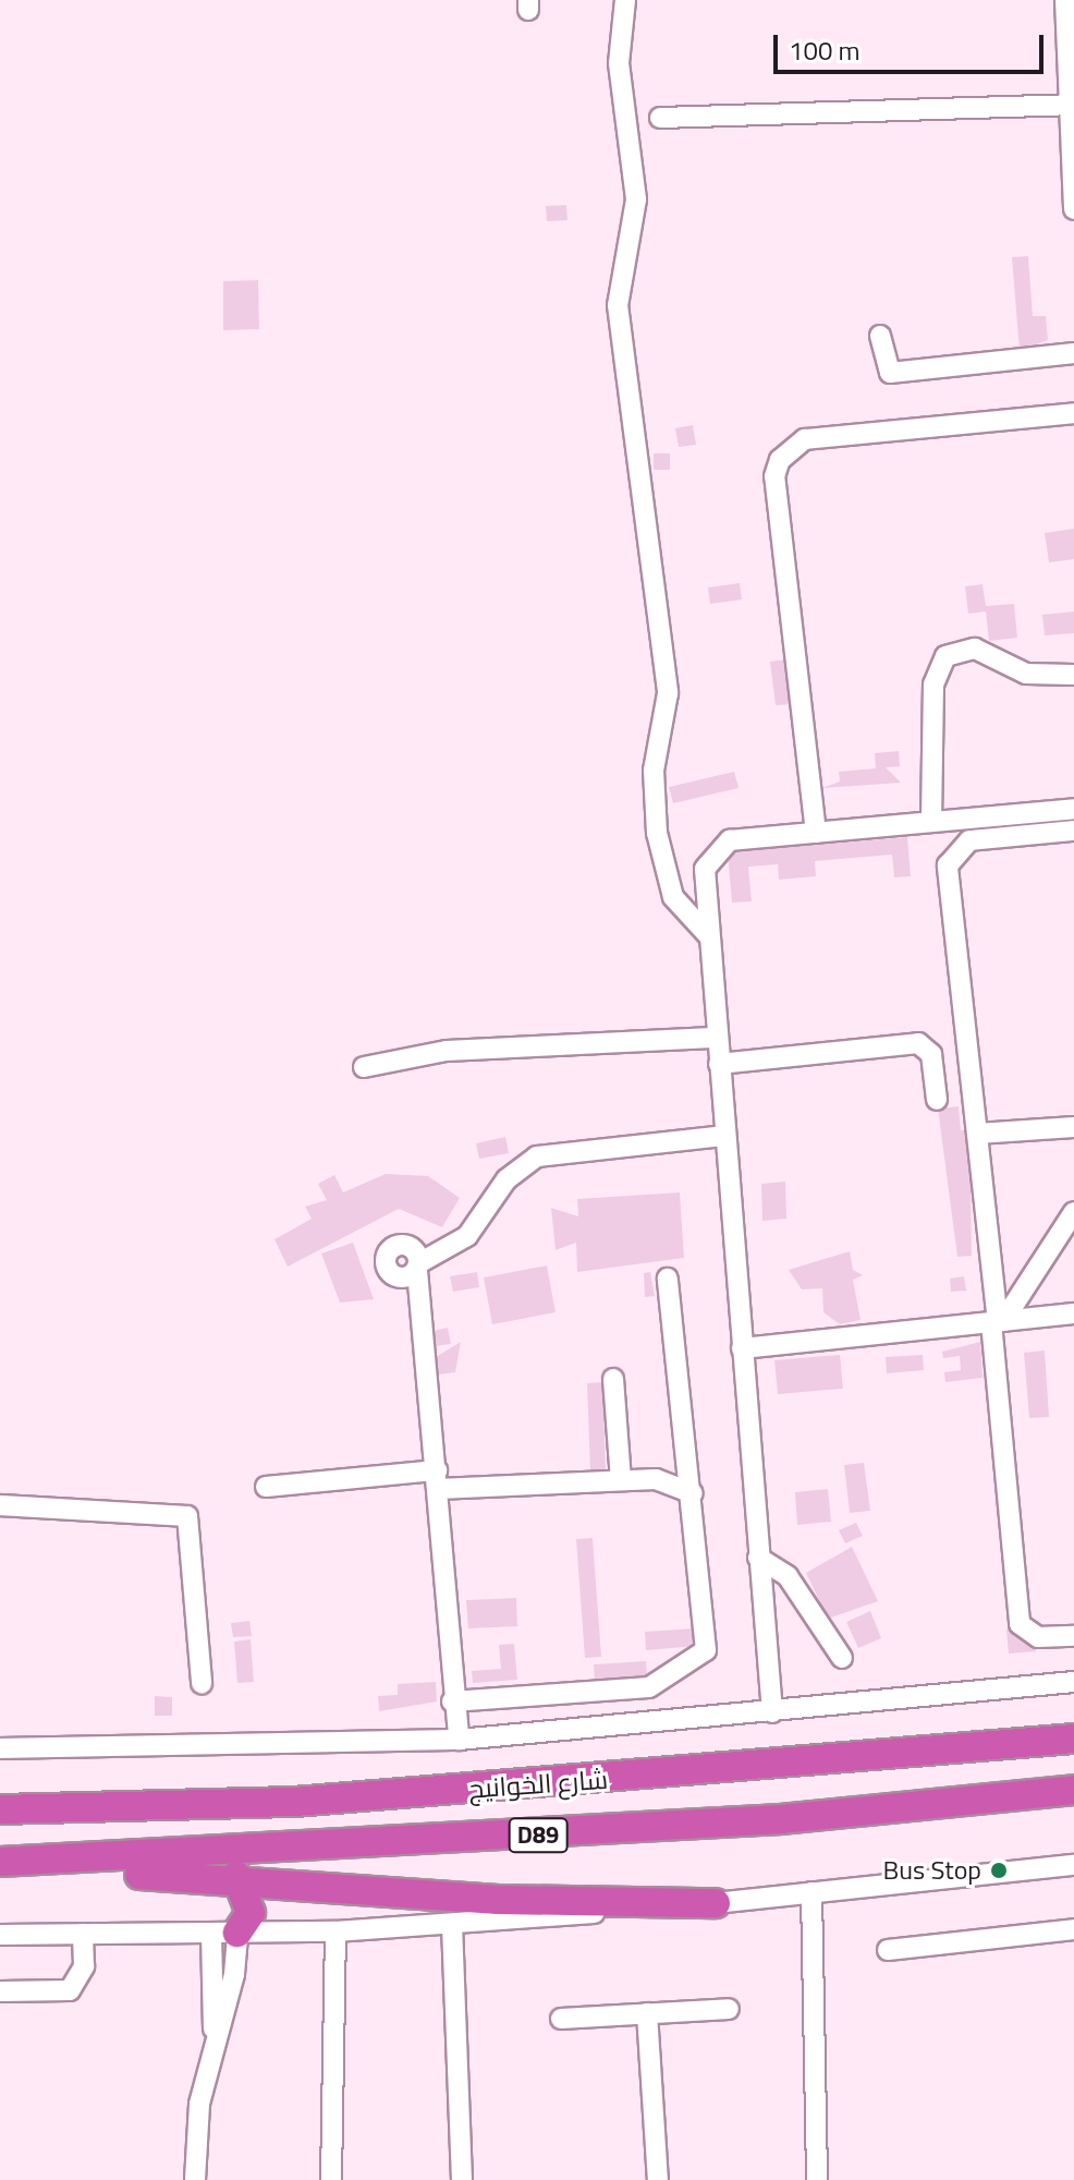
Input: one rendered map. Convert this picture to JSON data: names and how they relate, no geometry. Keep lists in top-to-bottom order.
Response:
{
  "streets": {
    "highway": ["شارع الخوانيج", "D89"]
  },
  "places": ["Bus Stop"],
  "scale_bar": "100 m"
}
